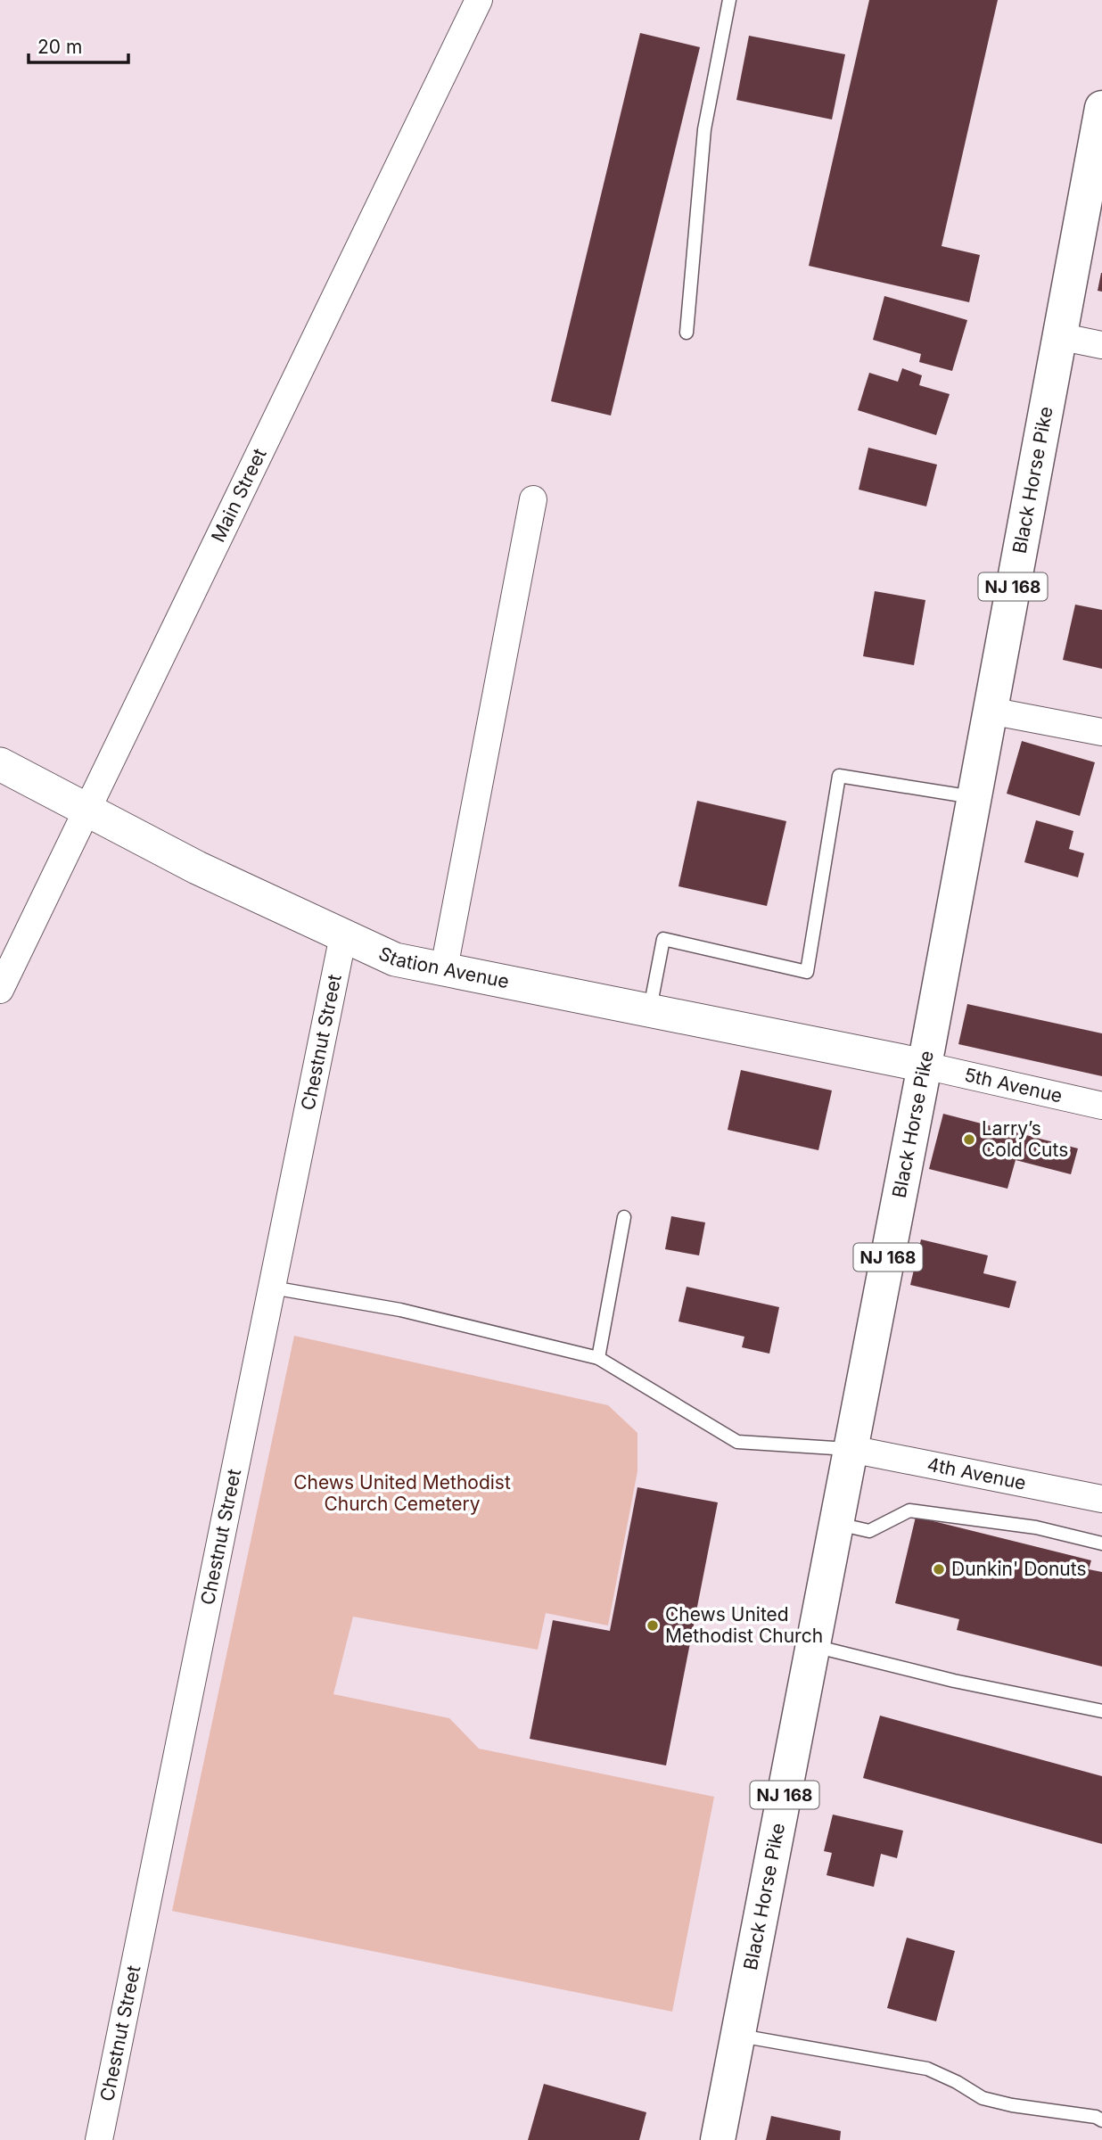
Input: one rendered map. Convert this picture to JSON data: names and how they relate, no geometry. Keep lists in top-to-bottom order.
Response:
{
  "streets": {
    "main road": ["Black Horse Pike", "NJ 168"],
    "street": [
      "Main Street",
      "Station Avenue",
      "Chestnut Street",
      "5th Avenue",
      "4th Avenue"
    ]
  },
  "crossings": [
    ["Black Horse Pike", "Station Avenue"],
    ["Black Horse Pike", "5th Avenue"],
    ["Black Horse Pike", "4th Avenue"],
    ["Main Street", "Station Avenue"],
    ["Station Avenue", "Chestnut Street"],
    ["Station Avenue", "5th Avenue"]
  ],
  "parks": ["Chews United Methodist Church Cemetery"],
  "places": ["Larry’s Cold Cuts", "Dunkin' Donuts", "Chews United Methodist Church"],
  "scale_bar": "20 m"
}
